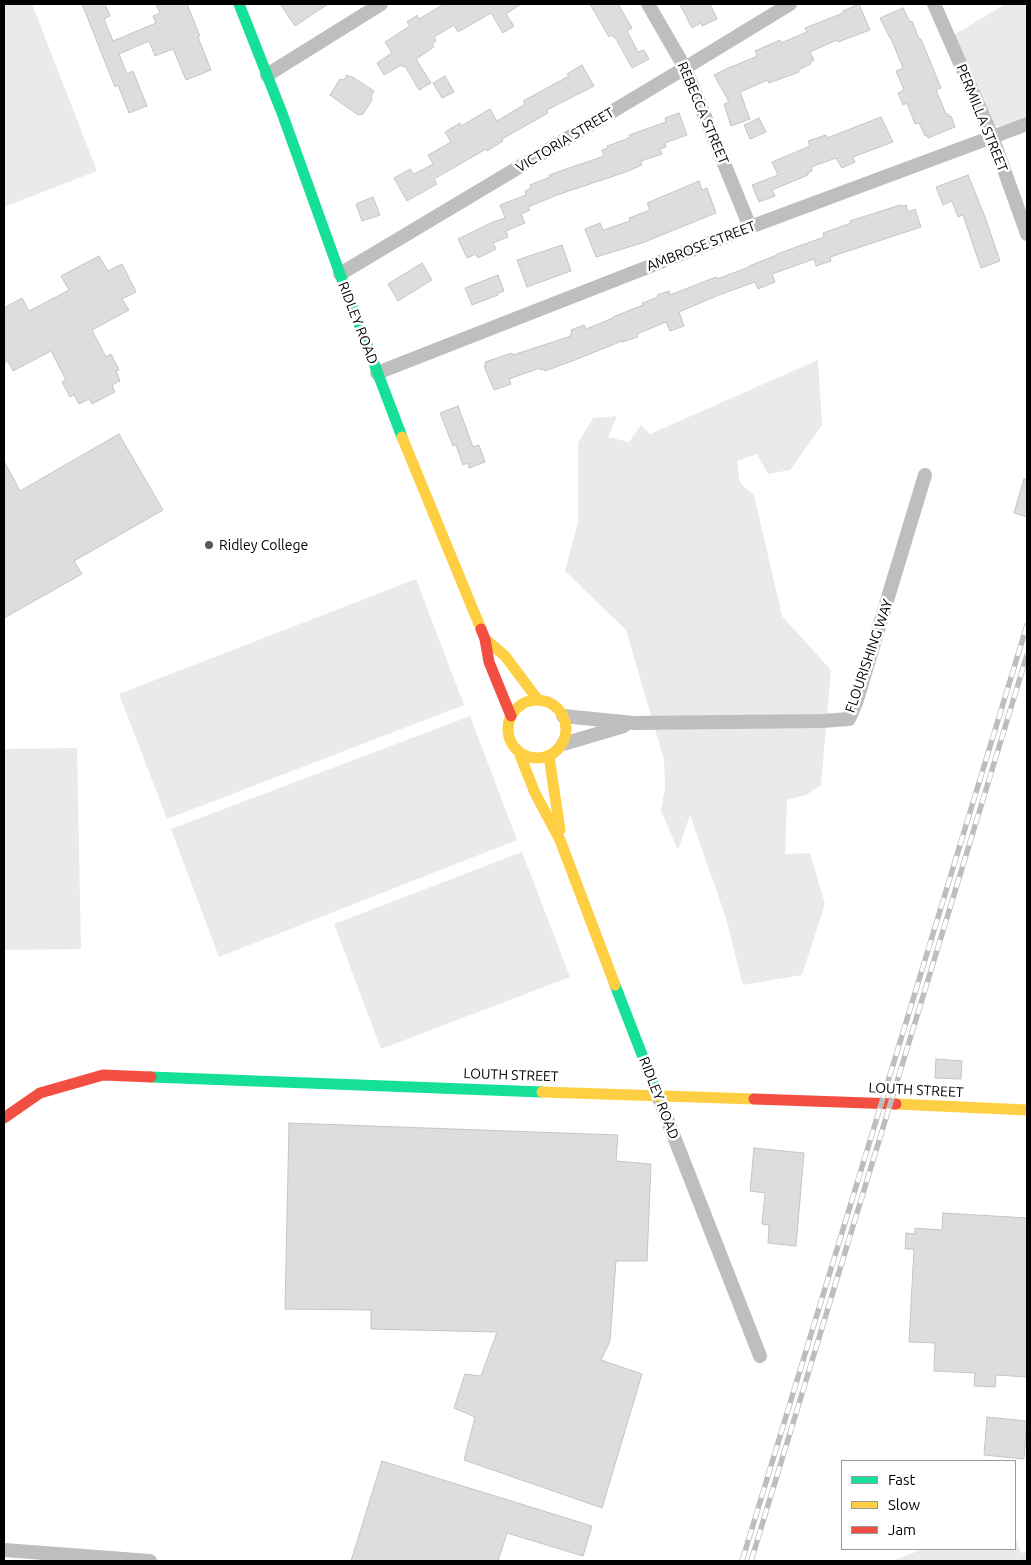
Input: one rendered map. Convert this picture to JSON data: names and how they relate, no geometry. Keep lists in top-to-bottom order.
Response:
{
  "streets": {
    "street": [
      "REBECCA STREET",
      "PERMILLA STREET",
      "VICTORIA STREET",
      "AMBROSE STREET",
      "RIDLEY ROAD",
      "FLOURISHING WAY",
      "LOUTH STREET"
    ]
  },
  "crossings": [
    ["REBECCA STREET", "VICTORIA STREET"],
    ["REBECCA STREET", "AMBROSE STREET"],
    ["PERMILLA STREET", "AMBROSE STREET"],
    ["VICTORIA STREET", "RIDLEY ROAD"],
    ["AMBROSE STREET", "RIDLEY ROAD"],
    ["RIDLEY ROAD", "FLOURISHING WAY"],
    ["RIDLEY ROAD", "LOUTH STREET"]
  ],
  "places": ["Ridley College"],
  "legend": ["Fast", "Slow", "Jam"]
}
